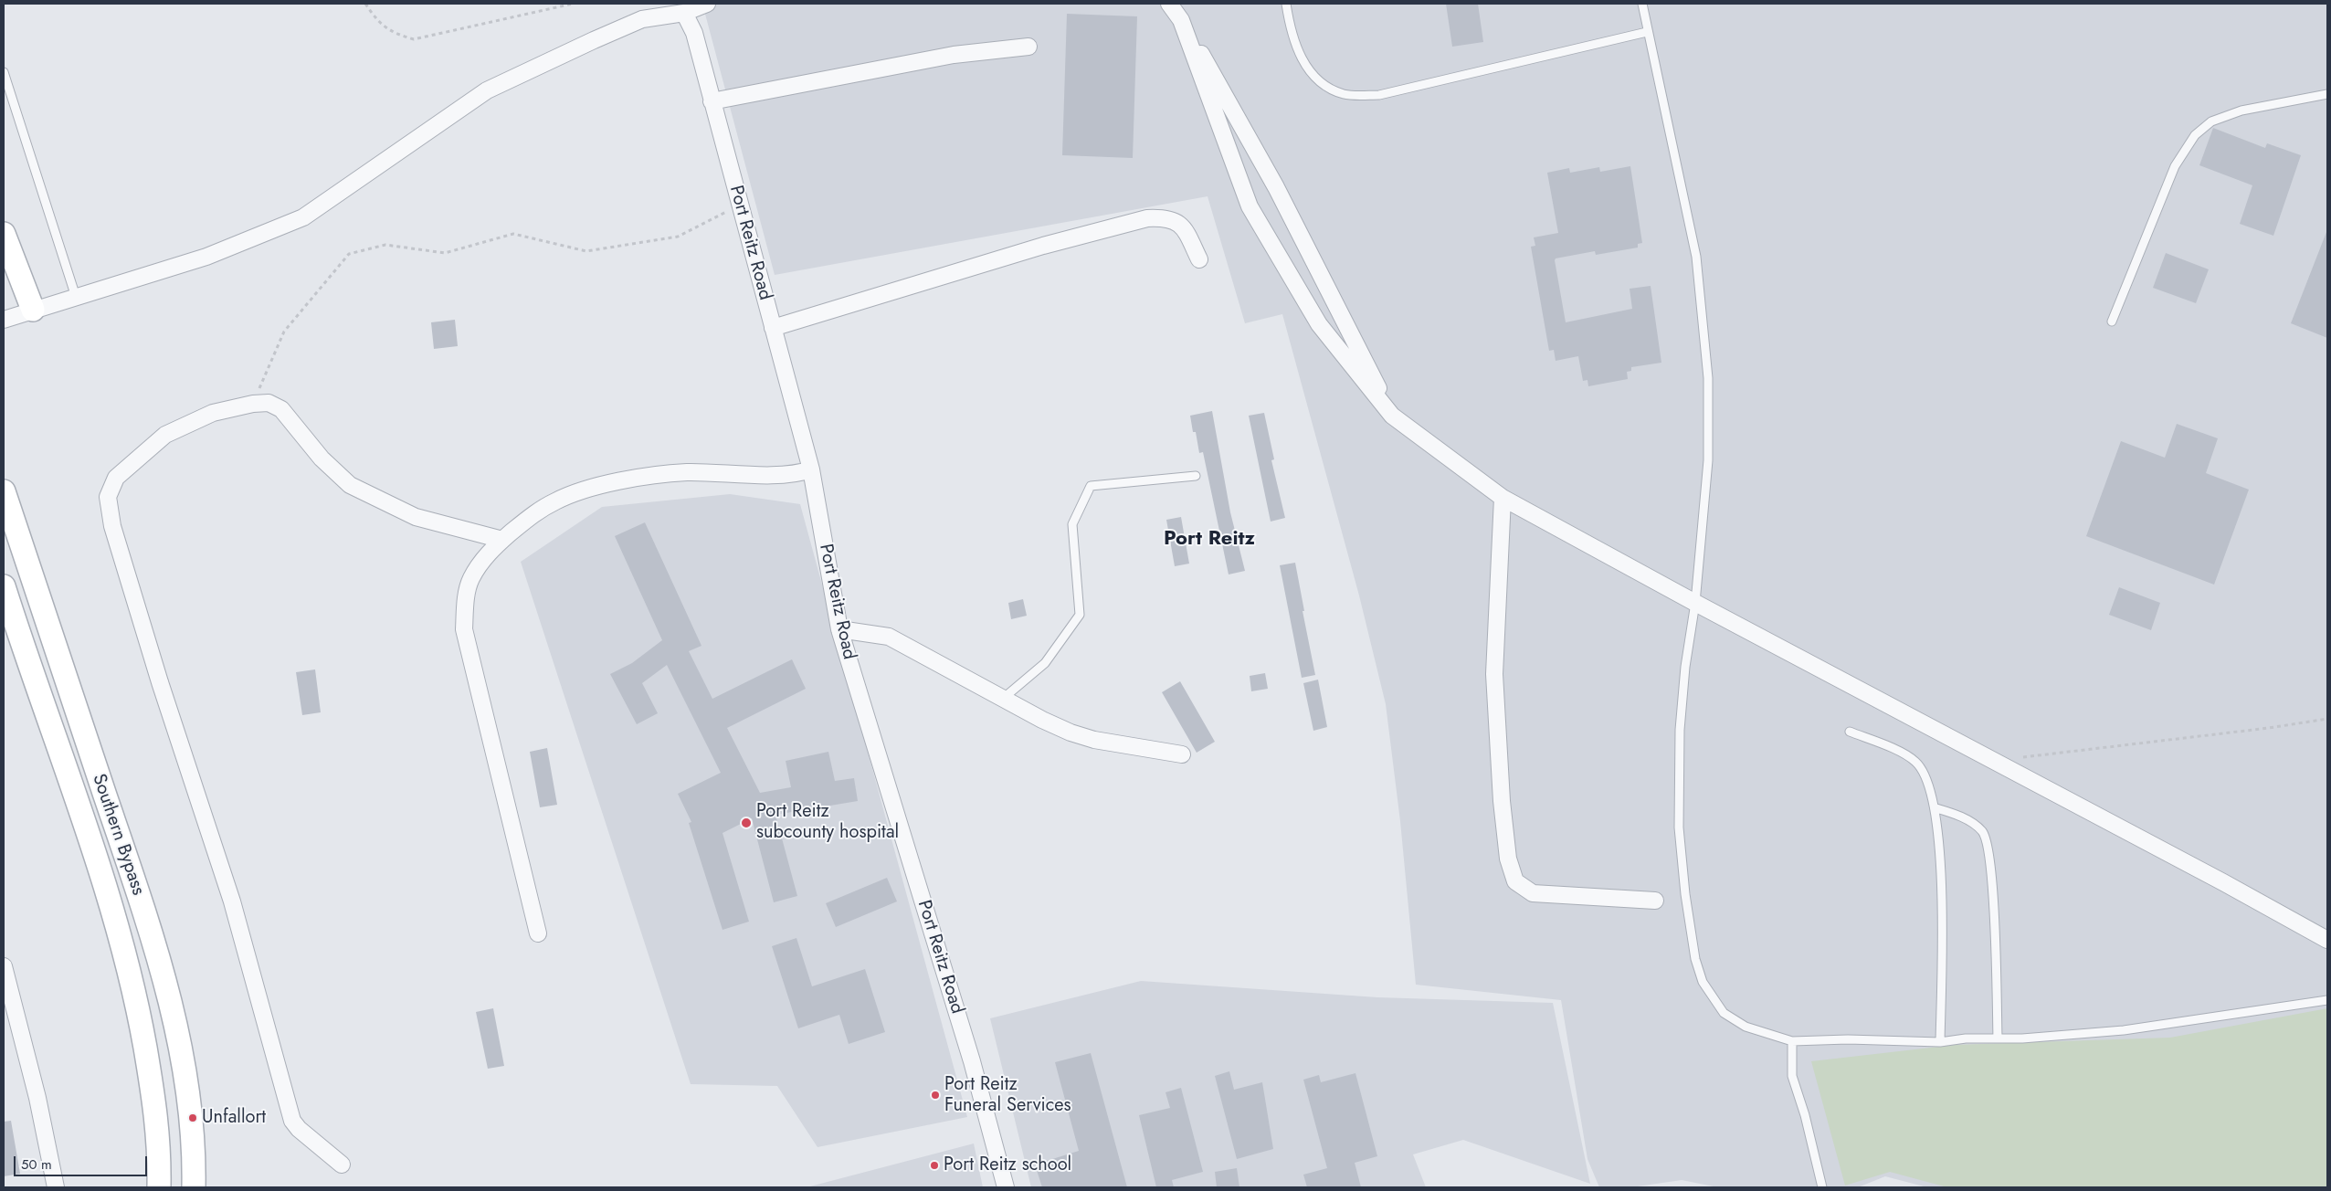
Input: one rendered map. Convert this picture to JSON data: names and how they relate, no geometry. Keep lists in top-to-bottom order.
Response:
{
  "streets": {
    "main road": ["Southern Bypass"],
    "street": ["Port Reitz Road"]
  },
  "districts": ["Port Reitz"],
  "places": [
    "Port Reitz subcounty hospital",
    "Port Reitz Funeral Services",
    "Unfallort",
    "Port Reitz school"
  ],
  "scale_bar": "50 m"
}
